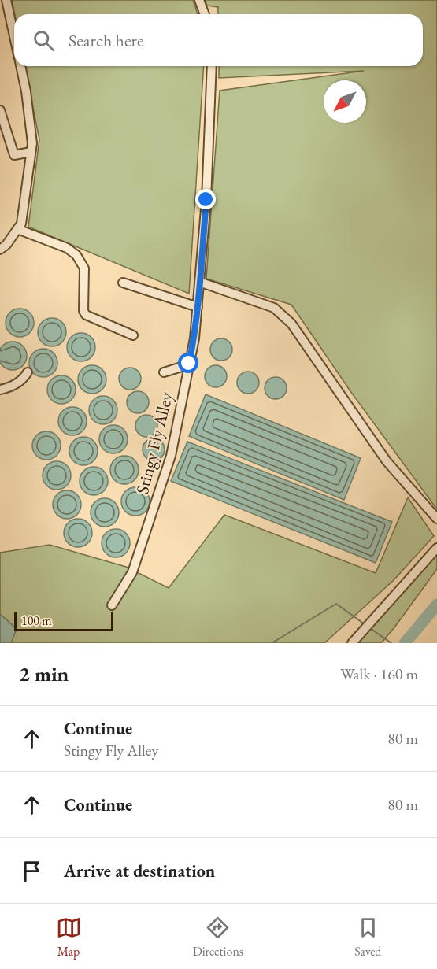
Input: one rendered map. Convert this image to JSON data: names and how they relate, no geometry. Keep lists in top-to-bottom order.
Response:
{
  "streets": {
    "lane": ["Stingy Fly Alley"]
  },
  "scale_bar": "100 m",
  "north": "bottom left",
  "page": {
    "search": "Search here",
    "scale": "100 m",
    "heading": ["2 min", "Walk · 160 m"],
    "list": [
      ["Continue", "Stingy Fly Alley", "80 m"],
      ["Continue", "80 m"],
      "Arrive at destination"
    ],
    "nav": ["Map", "Directions", "Saved"]
  }
}
